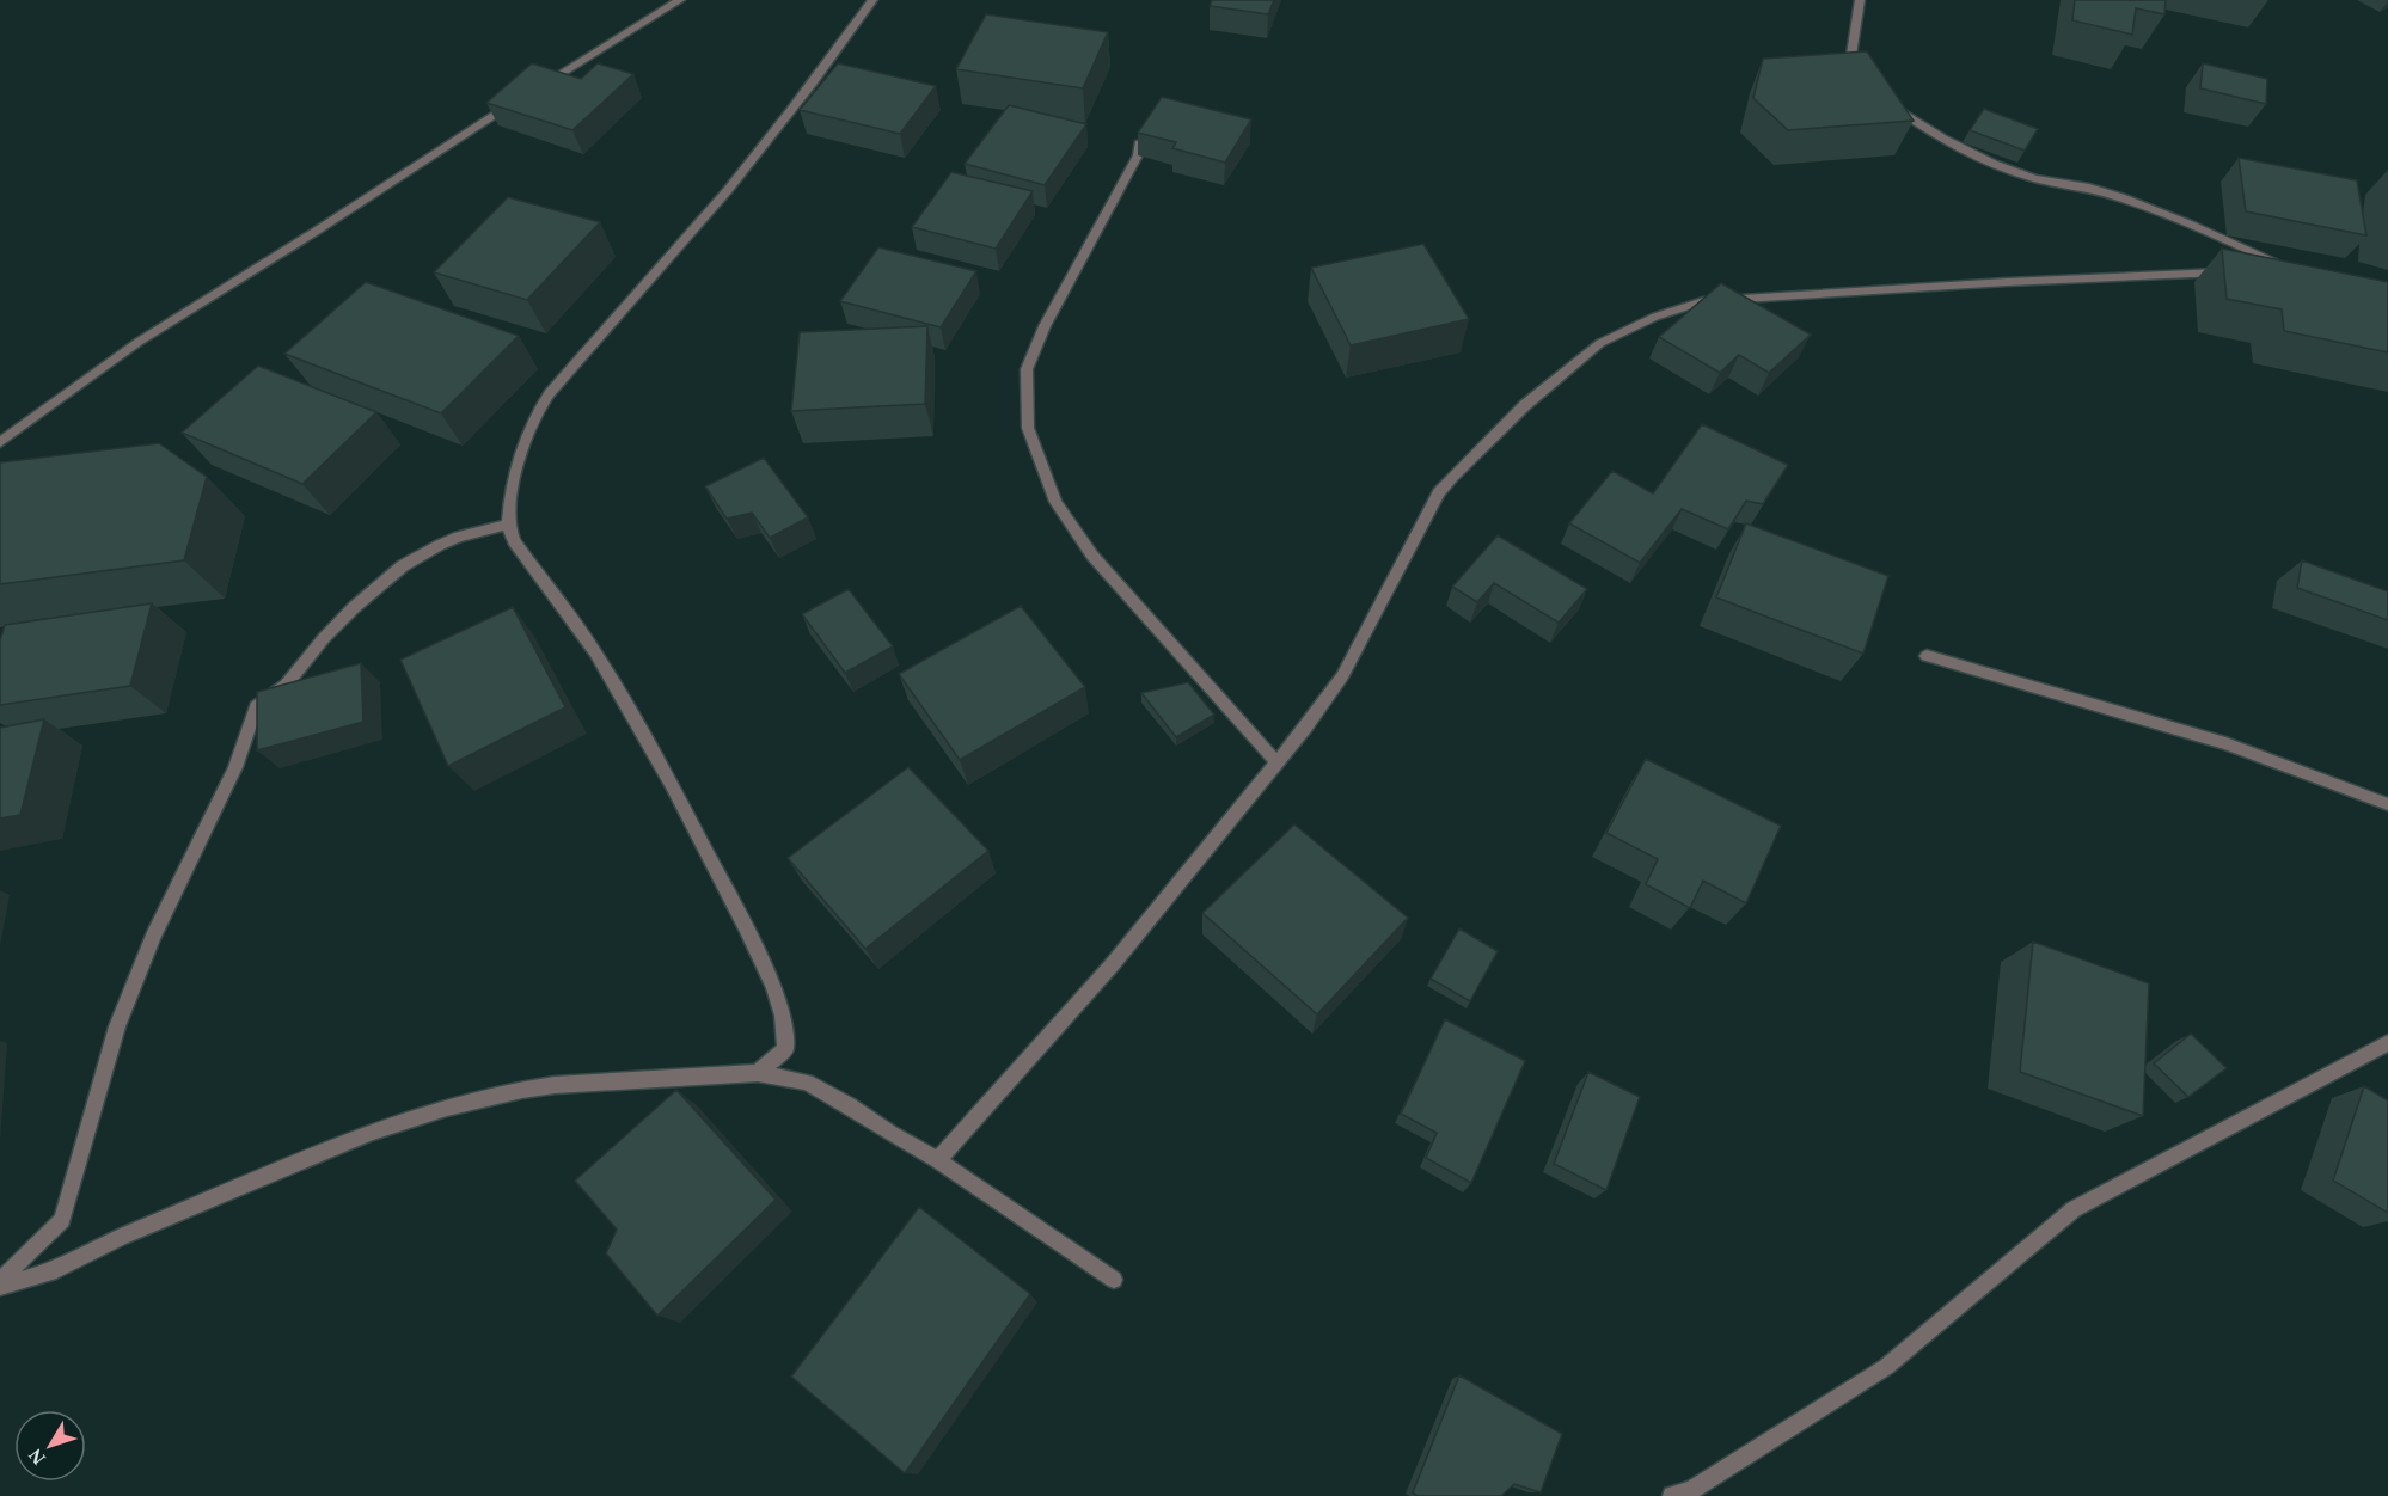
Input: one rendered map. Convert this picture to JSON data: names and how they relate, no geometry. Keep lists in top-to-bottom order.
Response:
{
  "north": "bottom left"
}
